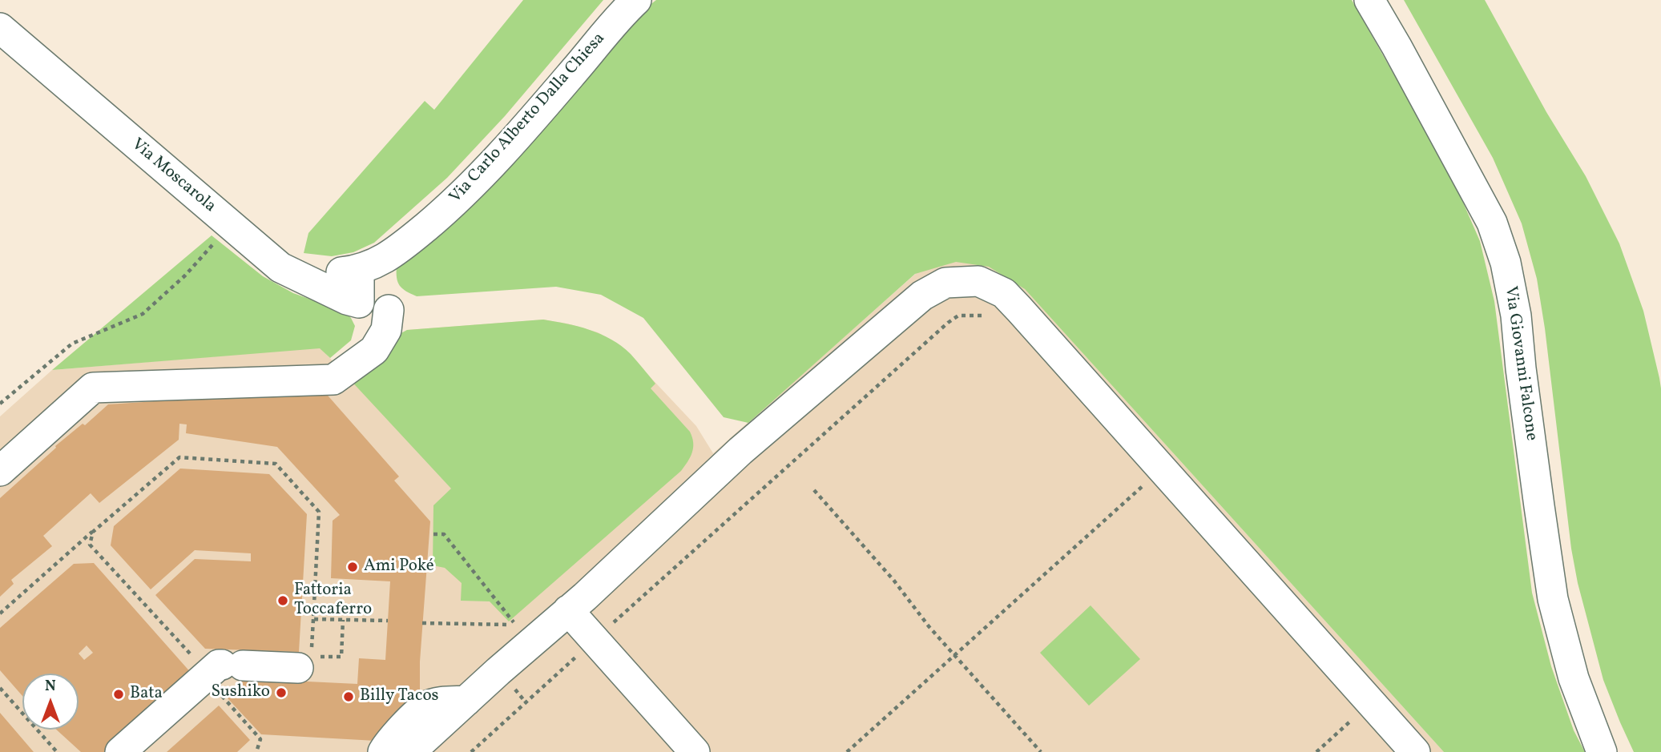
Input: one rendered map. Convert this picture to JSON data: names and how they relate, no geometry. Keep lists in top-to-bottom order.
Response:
{
  "streets": {
    "street": ["Via Carlo Alberto Dalla Chiesa", "Via Moscarola", "Via Giovanni Falcone"]
  },
  "crossings": [
    ["Via Carlo Alberto Dalla Chiesa", "Via Moscarola"]
  ],
  "places": [
    "Ami Poké",
    "Fattoria Toccaferro",
    "Sushiko",
    "Bata",
    "Billy Tacos"
  ],
  "north": "top"
}
